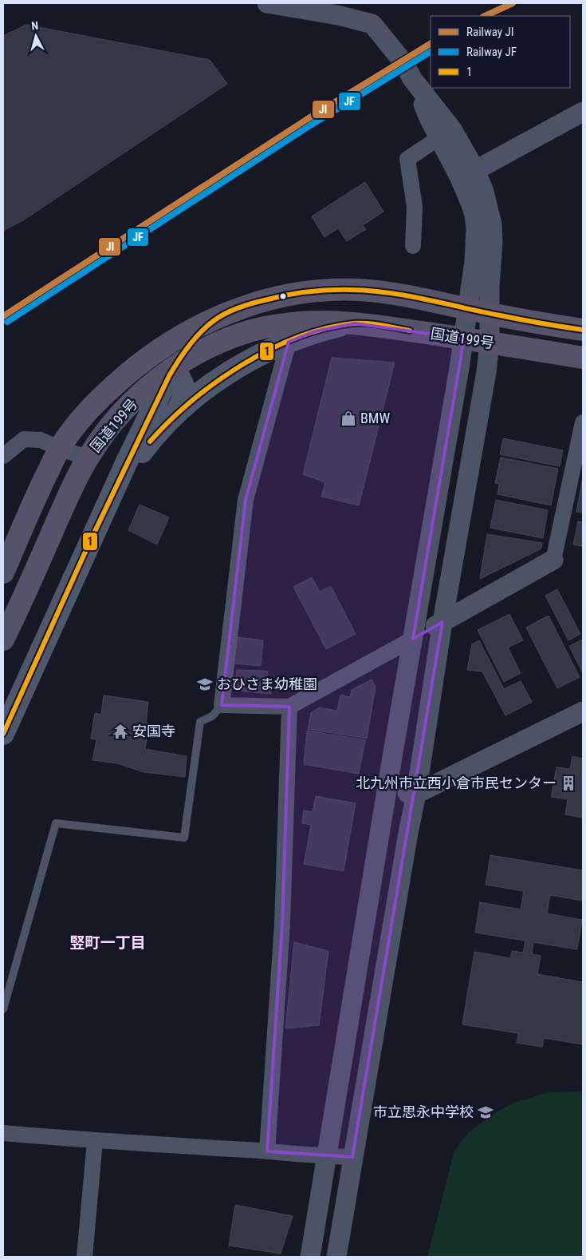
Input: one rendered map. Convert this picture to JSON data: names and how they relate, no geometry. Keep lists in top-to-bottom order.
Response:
{
  "streets": {
    "highway": ["国道199号"]
  },
  "districts": ["竪町一丁目"],
  "places": {
    "shop": ["BMW"],
    "school or university": ["おひさま幼稚園", "市立思永中学校"],
    "temple": ["安国寺"],
    "building": ["北九州市立西小倉市民センター"]
  },
  "lines": ["rail line JI", "rail line JF", "transit line 1"],
  "legend": ["Railway JI", "Railway JF", "1"],
  "north": "top"
}
